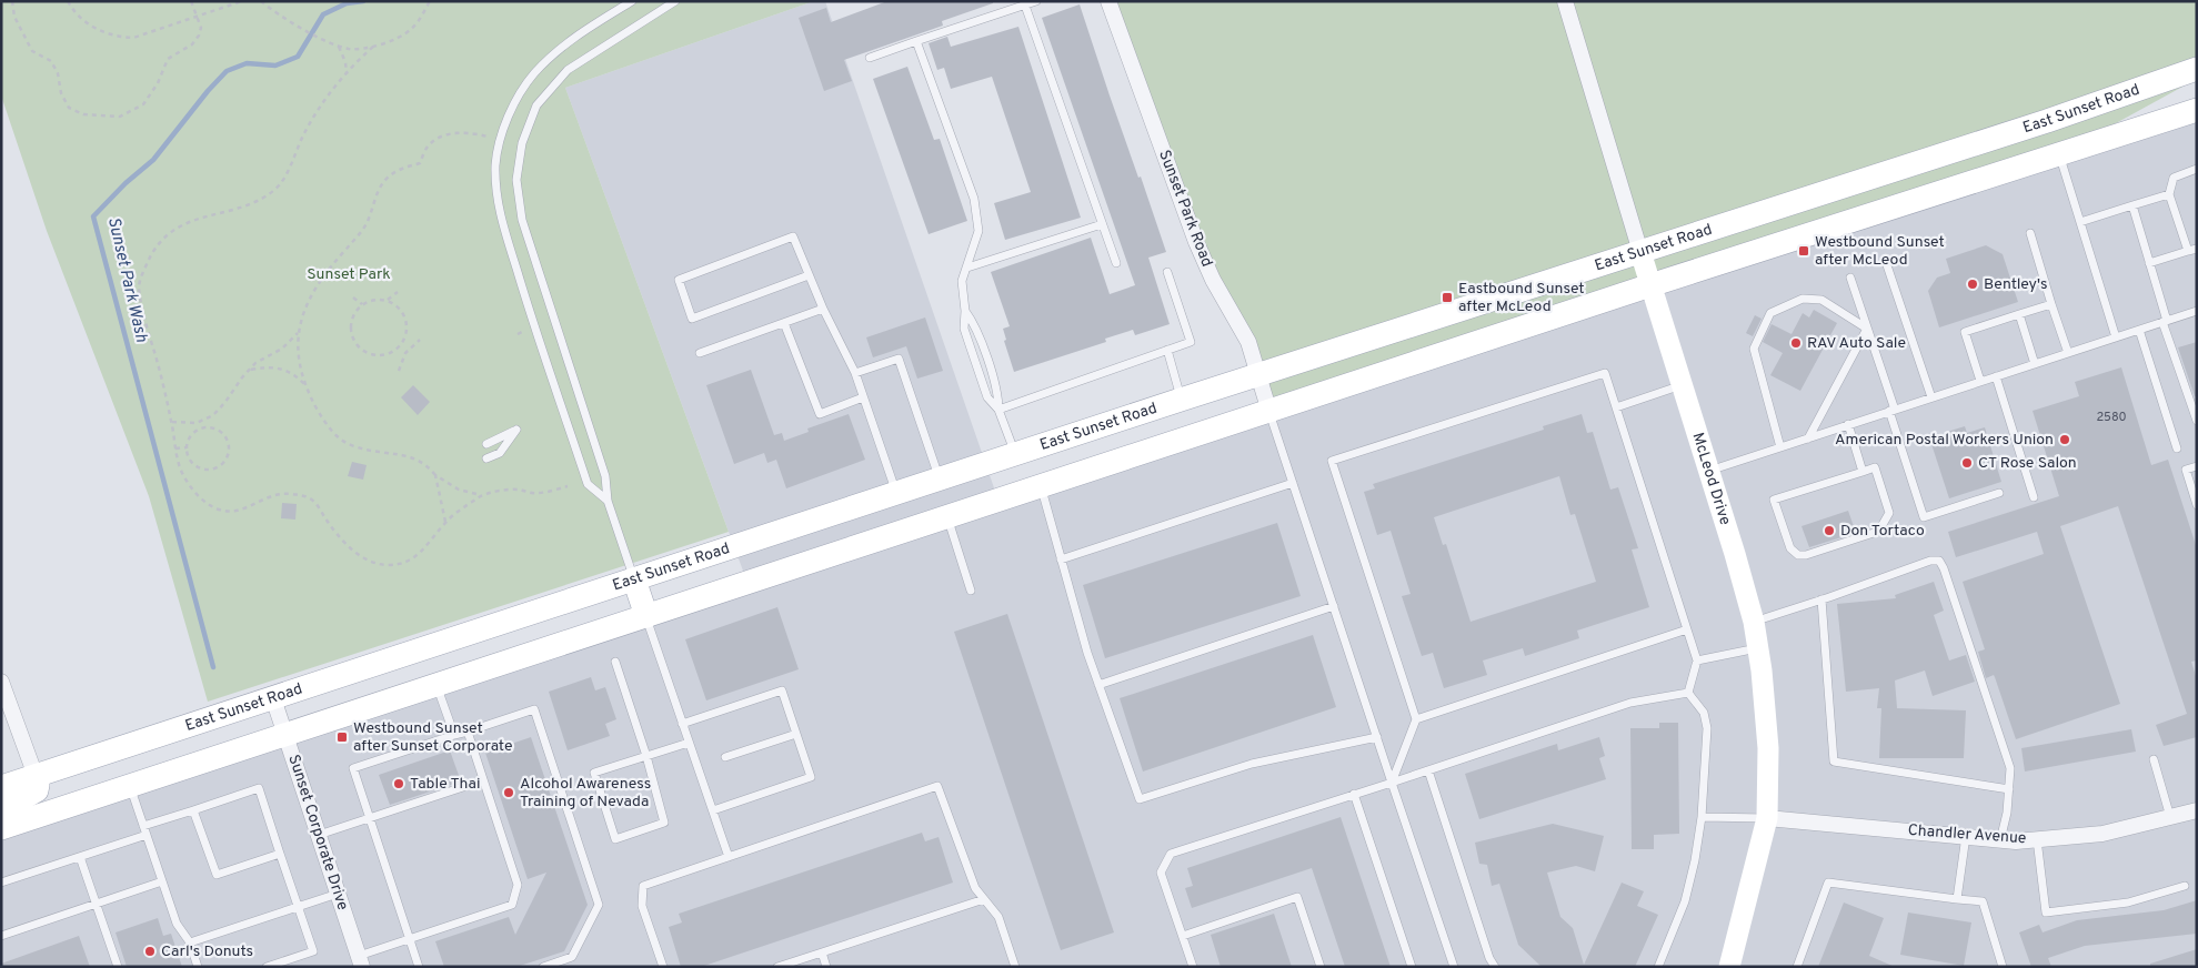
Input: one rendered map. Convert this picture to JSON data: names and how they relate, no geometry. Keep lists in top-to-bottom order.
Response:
{
  "streets": {
    "main road": ["East Sunset Road"],
    "street": [
      "Sunset Park Road",
      "McLeod Drive",
      "Sunset Corporate Drive",
      "Chandler Avenue"
    ]
  },
  "crossings": [
    ["East Sunset Road", "Sunset Park Road"],
    ["East Sunset Road", "McLeod Drive"],
    ["East Sunset Road", "Sunset Corporate Drive"],
    ["McLeod Drive", "Chandler Avenue"]
  ],
  "water": ["Sunset Park Wash"],
  "parks": ["Sunset Park"],
  "places": {
    "transit": ["Westbound Sunset after McLeod", "Eastbound Sunset after McLeod", "Westbound Sunset after Sunset Corporate"],
    "other": [
      "Bentley's",
      "RAV Auto Sale",
      "American Postal Workers Union",
      "CT Rose Salon",
      "Don Tortaco",
      "Table Thai",
      "Alcohol Awareness Training of Nevada",
      "Carl's Donuts"
    ]
  },
  "house_numbers": ["2580"]
}
